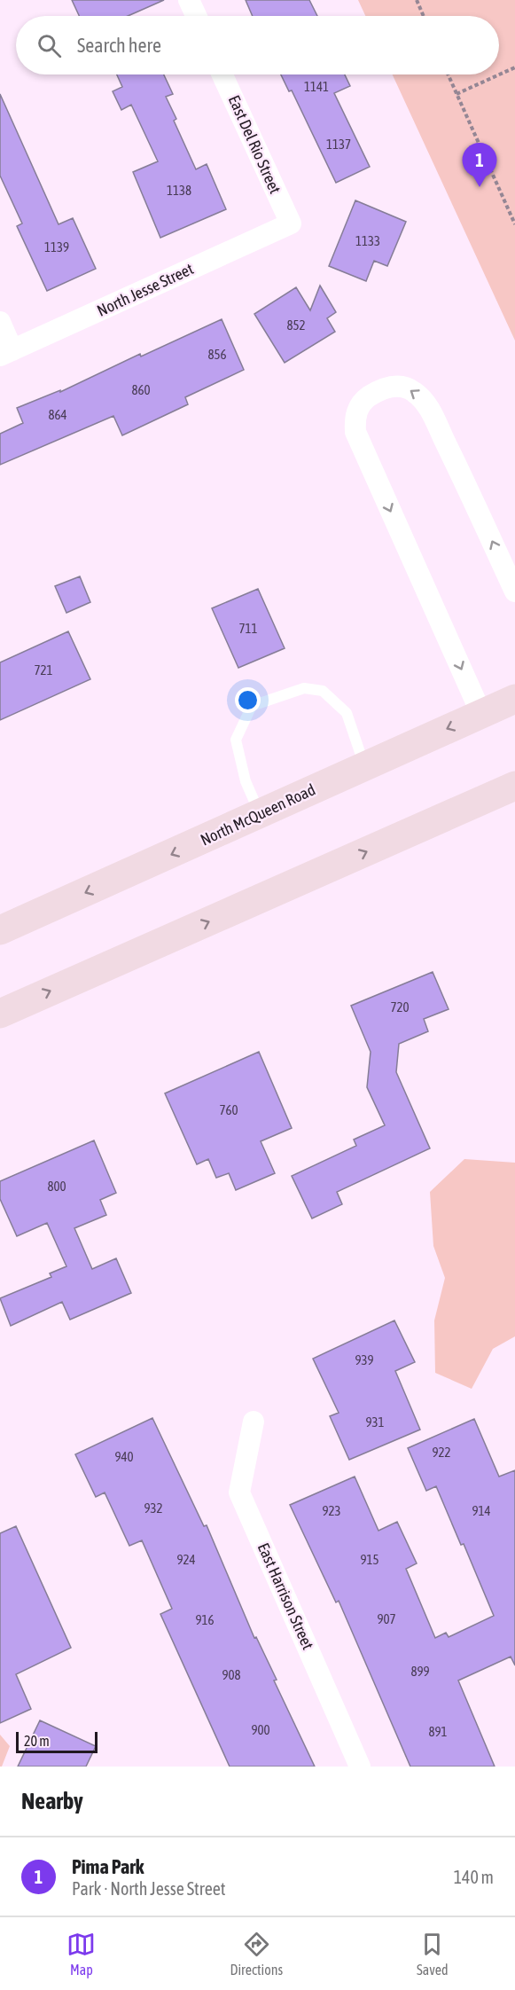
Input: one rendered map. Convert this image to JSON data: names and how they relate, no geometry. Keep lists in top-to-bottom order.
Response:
{
  "streets": {
    "main road": ["North McQueen Road"],
    "street": ["East Del Rio Street", "North Jesse Street", "East Harrison Street"]
  },
  "crossings": [
    ["East Del Rio Street", "North Jesse Street"]
  ],
  "house_numbers": [
    "1141",
    "1137",
    "1138",
    "1133",
    "1139",
    "852",
    "856",
    "860",
    "864",
    "711",
    "721",
    "720",
    "760",
    "800",
    "939",
    "931",
    "922",
    "940",
    "932",
    "923",
    "914",
    "924",
    "915",
    "907",
    "916",
    "899",
    "908",
    "900",
    "891"
  ],
  "scale_bar": "20 m",
  "page": {
    "search": "Search here",
    "pins": "1",
    "scale": "20 m",
    "heading": "Nearby",
    "list": [
      {
        "mark": "1",
        "name": "Pima Park",
        "note": "Park · North Jesse Street",
        "value": "140 m"
      }
    ],
    "nav": ["Map", "Directions", "Saved"]
  }
}
